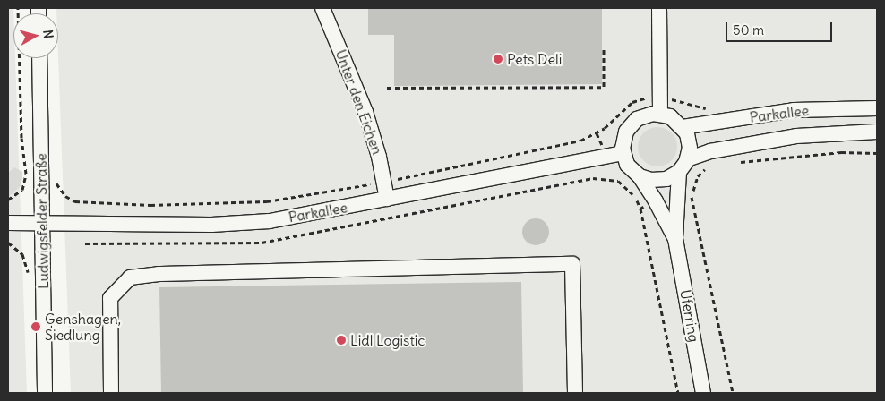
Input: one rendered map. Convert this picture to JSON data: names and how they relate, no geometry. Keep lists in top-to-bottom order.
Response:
{
  "streets": {
    "street": [
      "Unter den Eichen",
      "Parkallee",
      "Ludwigsfelder Straße",
      "Uferring"
    ]
  },
  "crossings": [
    ["Unter den Eichen", "Parkallee"],
    ["Parkallee", "Ludwigsfelder Straße"],
    ["Parkallee", "Uferring"]
  ],
  "places": ["Pets Deli", "Genshagen, Siedlung", "Lidl Logistic"],
  "scale_bar": "50 m",
  "north": "right"
}
